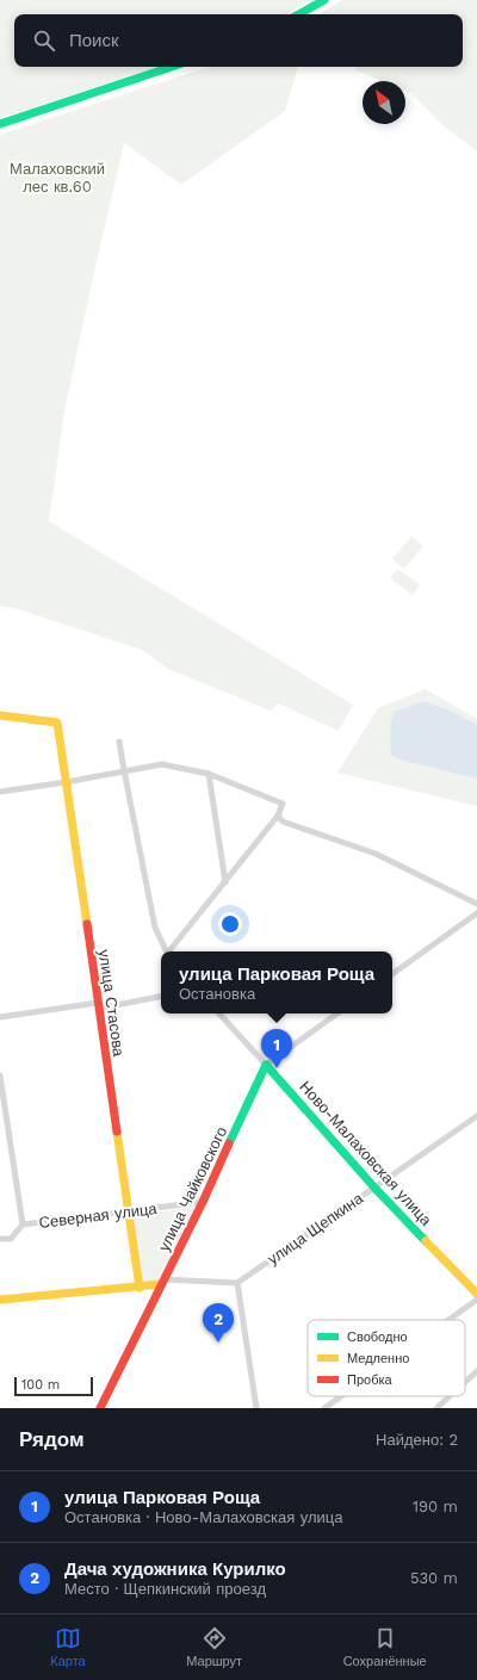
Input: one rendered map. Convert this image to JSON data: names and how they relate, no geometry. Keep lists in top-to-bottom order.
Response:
{
  "streets": {
    "street": [
      "улица Стасова",
      "Ново-Малаховская улица",
      "улица Чайковского",
      "Северная улица",
      "улица Щепкина"
    ]
  },
  "crossings": [
    ["улица Стасова", "Северная улица"],
    ["Ново-Малаховская улица", "улица Чайковского"],
    ["Ново-Малаховская улица", "улица Щепкина"],
    ["улица Чайковского", "Северная улица"]
  ],
  "parks": ["Малаховский лес кв.60"],
  "legend": ["Свободно", "Медленно", "Пробка"],
  "scale_bar": "100 m",
  "north": "top left",
  "page": {
    "search": "Поиск",
    "popup": ["улица Парковая Роща", "Остановка"],
    "pins": ["1", "2"],
    "scale": "100 m",
    "heading": ["Рядом", "Найдено: 2"],
    "list": [
      {
        "mark": "1",
        "name": "улица Парковая Роща",
        "note": "Остановка · Ново-Малаховская улица",
        "value": "190 m"
      },
      {
        "mark": "2",
        "name": "Дача художника Курилко",
        "note": "Место · Щепкинский проезд",
        "value": "530 m"
      }
    ],
    "nav": ["Карта", "Маршрут", "Сохранённые"]
  }
}
